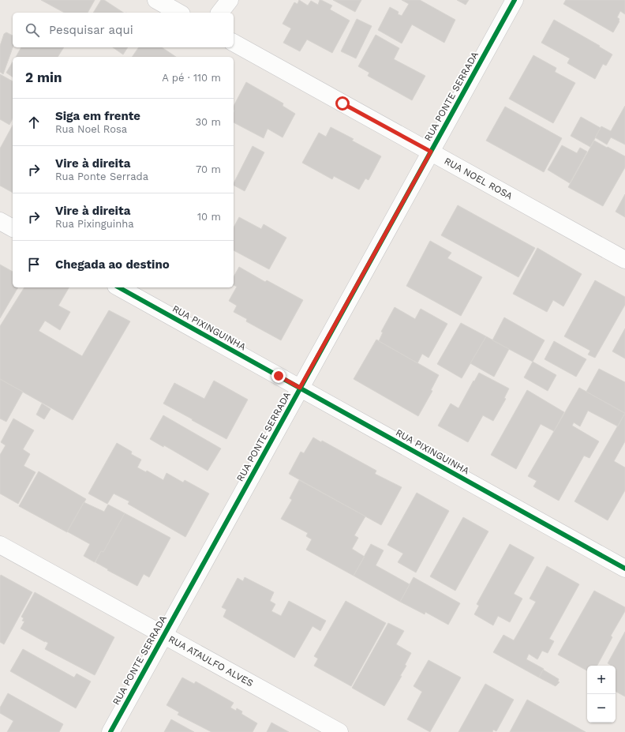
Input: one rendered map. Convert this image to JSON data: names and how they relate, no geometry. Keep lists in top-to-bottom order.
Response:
{
  "streets": {
    "street": [
      "RUA PONTE SERRADA",
      "RUA NOEL ROSA",
      "RUA PIXINGUINHA",
      "RUA ATAULFO ALVES"
    ]
  },
  "crossings": [
    ["RUA PONTE SERRADA", "RUA NOEL ROSA"],
    ["RUA PONTE SERRADA", "RUA PIXINGUINHA"],
    ["RUA PONTE SERRADA", "RUA ATAULFO ALVES"]
  ],
  "page": {
    "search": "Pesquisar aqui",
    "heading": ["2 min", "A pé · 110 m"],
    "list": [
      ["Siga em frente", "Rua Noel Rosa", "30 m"],
      ["Vire à direita", "Rua Ponte Serrada", "70 m"],
      ["Vire à direita", "Rua Pixinguinha", "10 m"],
      "Chegada ao destino"
    ],
    "map_buttons": ["+", "−"]
  }
}
